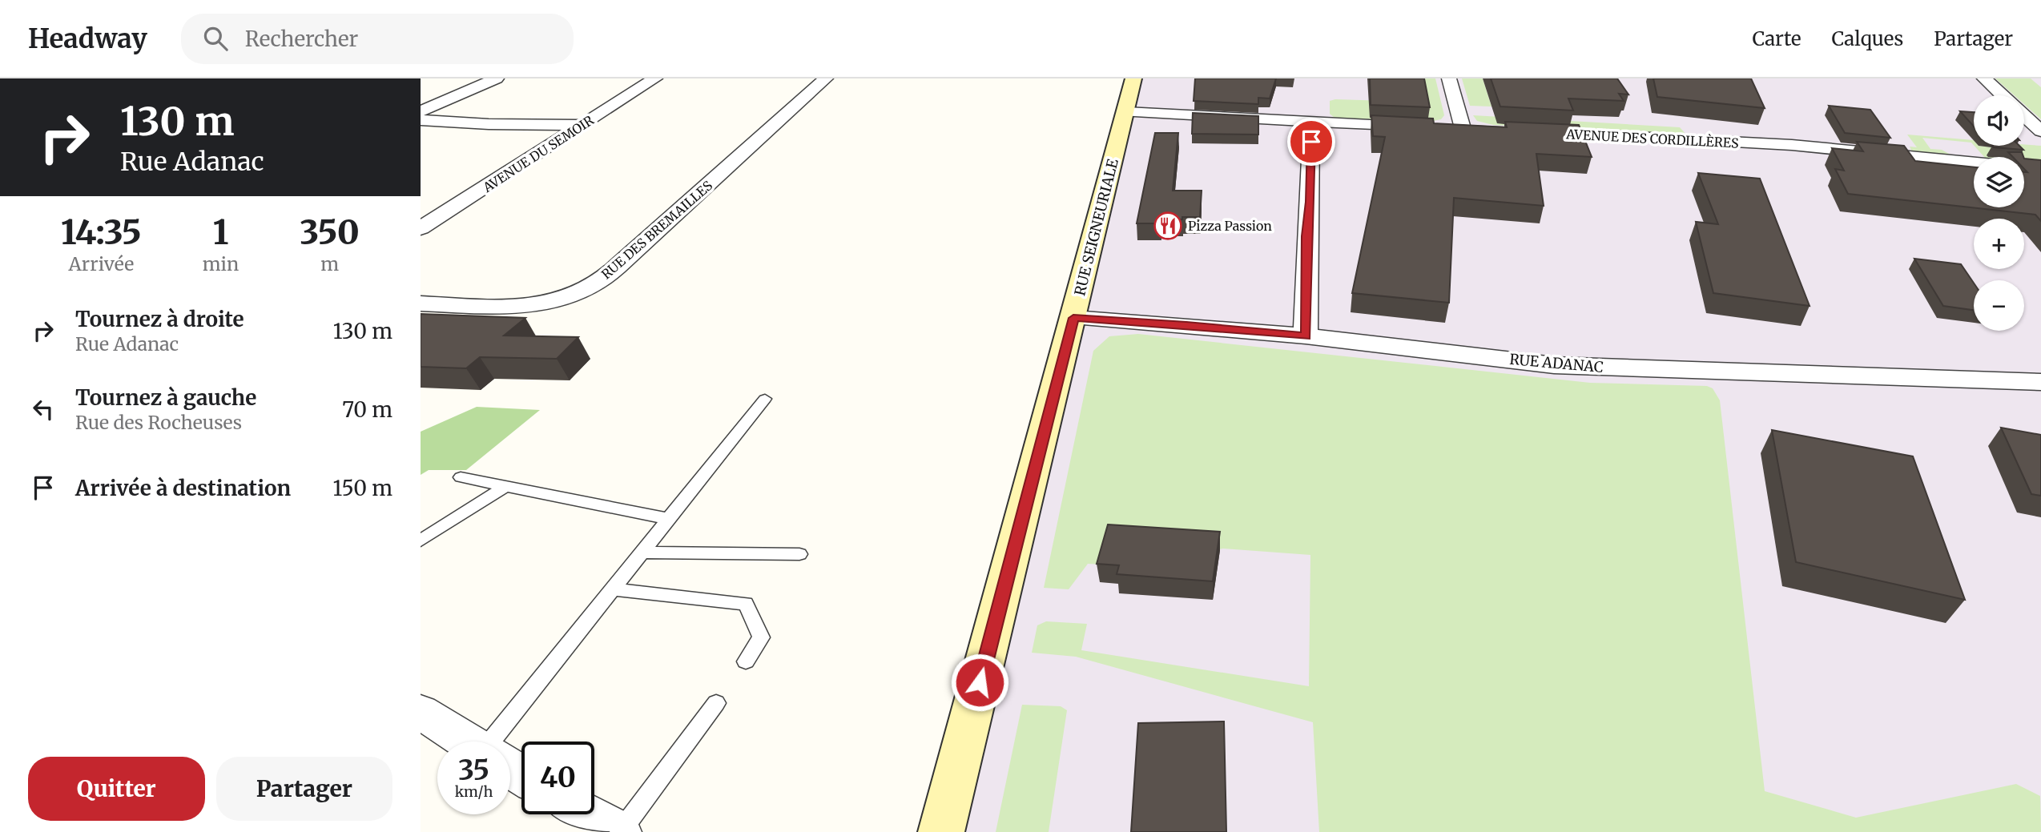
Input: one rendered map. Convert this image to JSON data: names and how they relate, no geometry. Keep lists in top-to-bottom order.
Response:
{
  "streets": {
    "street": [
      "AVENUE DES CORDILLÈRES",
      "AVENUE DU SEMOIR",
      "RUE SEIGNEURIALE",
      "RUE DES BREMAILLES",
      "RUE ADANAC"
    ]
  },
  "crossings": [
    ["RUE SEIGNEURIALE", "RUE ADANAC"]
  ],
  "places": {
    "restaurant": ["Pizza Passion"]
  },
  "page": {
    "header": "Headway",
    "search": "Rechercher",
    "nav": ["Carte", "Calques", "Partager"],
    "turn": ["130 m", "Rue Adanac"],
    "map_buttons": ["+", "−"],
    "eta": [
      "14:35",
      "Arrivée",
      "1",
      "min",
      "350",
      "m"
    ],
    "list": [
      {
        "name": "Tournez à droite",
        "note": "Rue Adanac",
        "value": "130 m"
      },
      {
        "name": "Tournez à gauche",
        "note": "Rue des Rocheuses",
        "value": "70 m"
      },
      {
        "name": "Arrivée à destination",
        "value": "150 m"
      }
    ],
    "speed": "35 km/h",
    "limit": "40",
    "buttons": ["Quitter", "Partager"]
  }
}
